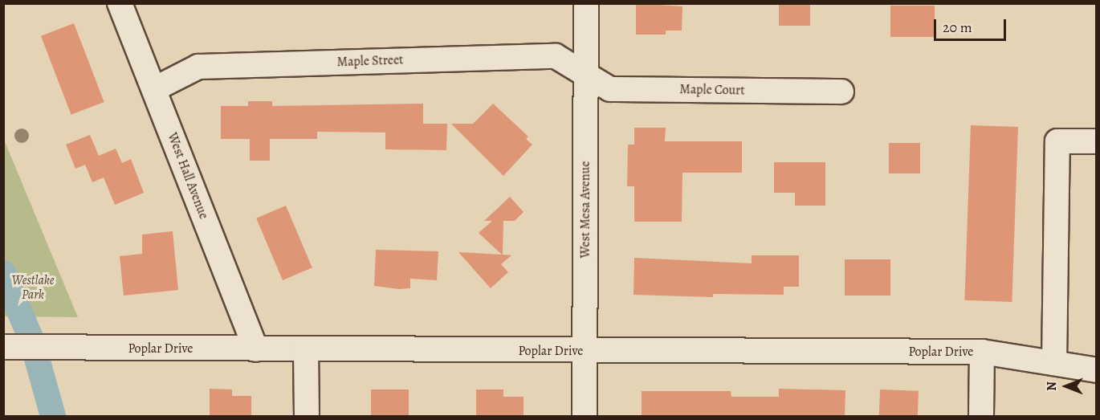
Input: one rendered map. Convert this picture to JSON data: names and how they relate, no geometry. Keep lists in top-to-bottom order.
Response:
{
  "streets": {
    "street": [
      "Maple Street",
      "Maple Court",
      "West Hall Avenue",
      "West Mesa Avenue",
      "Poplar Drive"
    ]
  },
  "crossings": [
    ["Maple Street", "Maple Court"],
    ["Maple Street", "West Hall Avenue"],
    ["Maple Street", "West Mesa Avenue"],
    ["Maple Court", "West Mesa Avenue"],
    ["West Hall Avenue", "Poplar Drive"],
    ["West Mesa Avenue", "Poplar Drive"]
  ],
  "parks": ["Westlake Park"],
  "scale_bar": "20 m",
  "north": "left"
}
